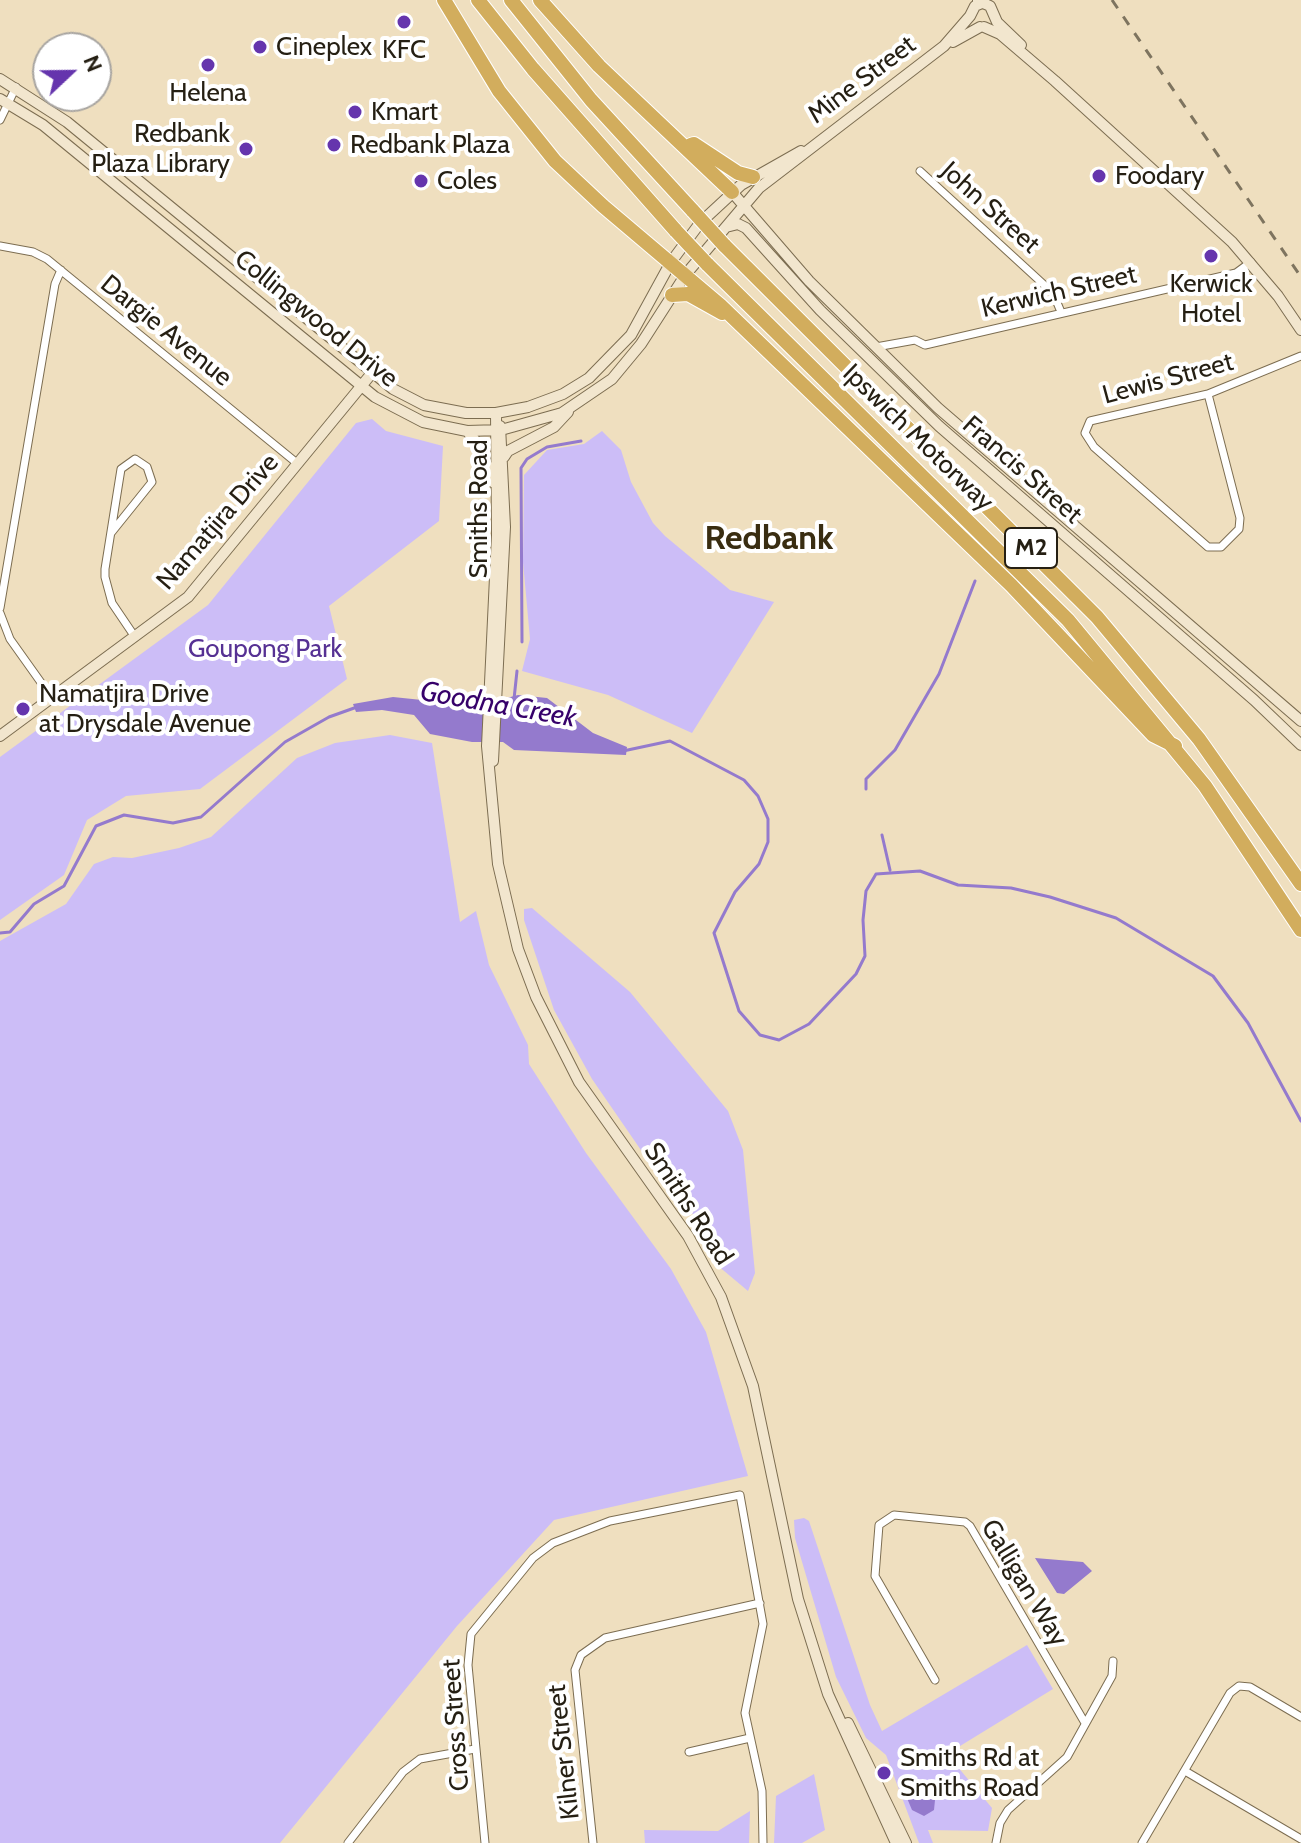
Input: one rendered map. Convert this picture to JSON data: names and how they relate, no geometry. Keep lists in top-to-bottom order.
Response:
{
  "streets": {
    "highway": ["Ipswich Motorway", "M2"],
    "main road": [
      "Mine Street",
      "Collingwood Drive",
      "Francis Street",
      "Smiths Road",
      "Namatjira Drive"
    ],
    "street": [
      "John Street",
      "Kerwich Street",
      "Dargie Avenue",
      "Lewis Street",
      "Galligan Way",
      "Cross Street",
      "Kilner Street"
    ]
  },
  "crossings": [
    ["Mine Street", "Collingwood Drive"],
    ["Mine Street", "Francis Street"],
    ["John Street", "Kerwich Street"],
    ["Kerwich Street", "Francis Street"],
    ["Collingwood Drive", "Smiths Road"],
    ["Collingwood Drive", "Namatjira Drive"],
    ["Dargie Avenue", "Namatjira Drive"],
    ["Cross Street", "Kilner Street"]
  ],
  "districts": ["Redbank"],
  "water": ["Goodna Creek"],
  "parks": ["Goupong Park"],
  "places": [
    "KFC",
    "Cineplex",
    "Helena",
    "Kmart",
    "Redbank Plaza",
    "Redbank Plaza Library",
    "Foodary",
    "Coles",
    "Kerwick Hotel",
    "Namatjira Drive at Drysdale Avenue",
    "Smiths Rd at Smiths Road"
  ],
  "north": "right"
}
